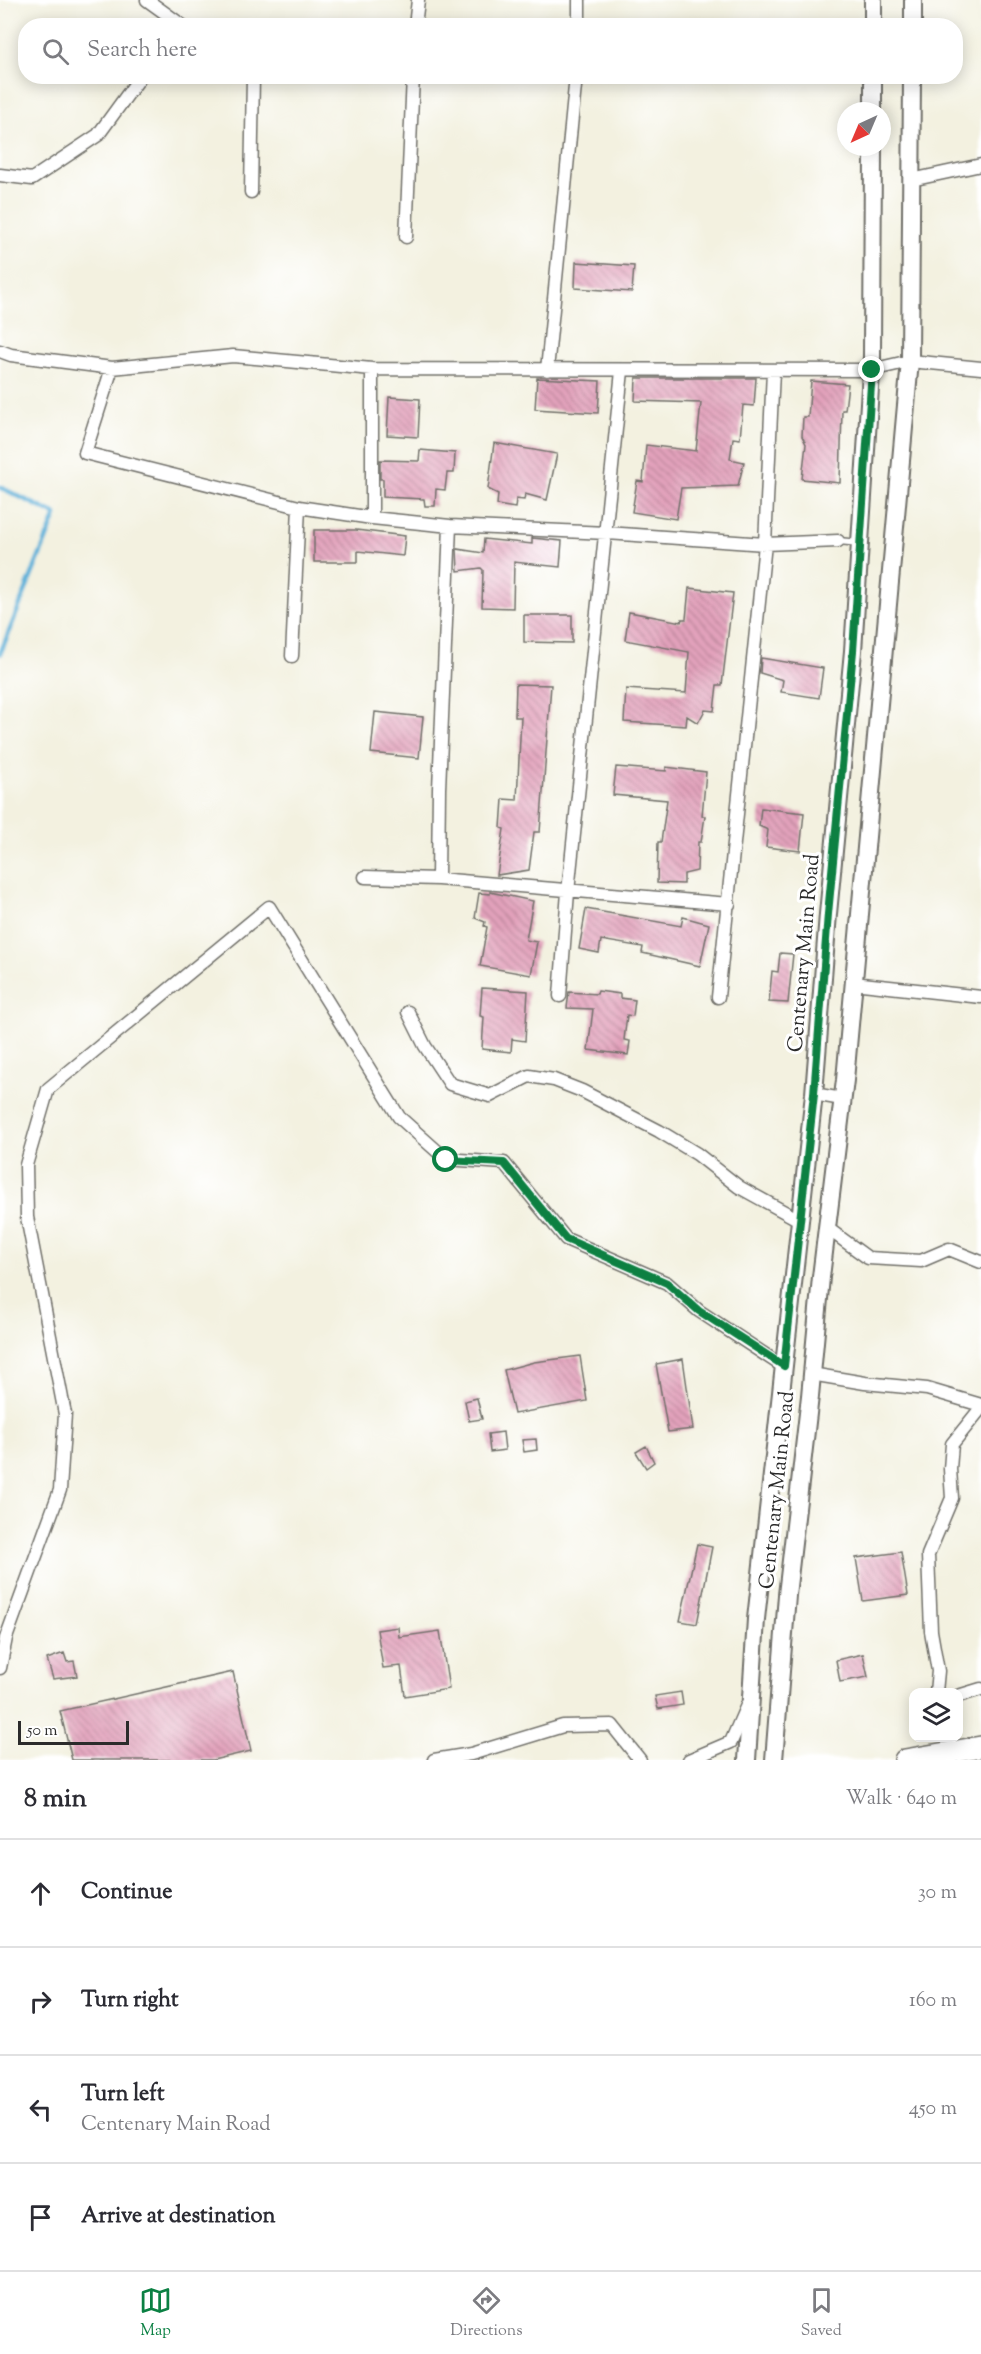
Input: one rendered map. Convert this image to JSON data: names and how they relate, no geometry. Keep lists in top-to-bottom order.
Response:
{
  "streets": {
    "street": ["Centenary Main Road"]
  },
  "scale_bar": "50 m",
  "north": "bottom left",
  "page": {
    "search": "Search here",
    "scale": "50 m",
    "heading": ["8 min", "Walk · 640 m"],
    "list": [
      ["Continue", "30 m"],
      ["Turn right", "160 m"],
      ["Turn left", "Centenary Main Road", "450 m"],
      "Arrive at destination"
    ],
    "nav": ["Map", "Directions", "Saved"]
  }
}
